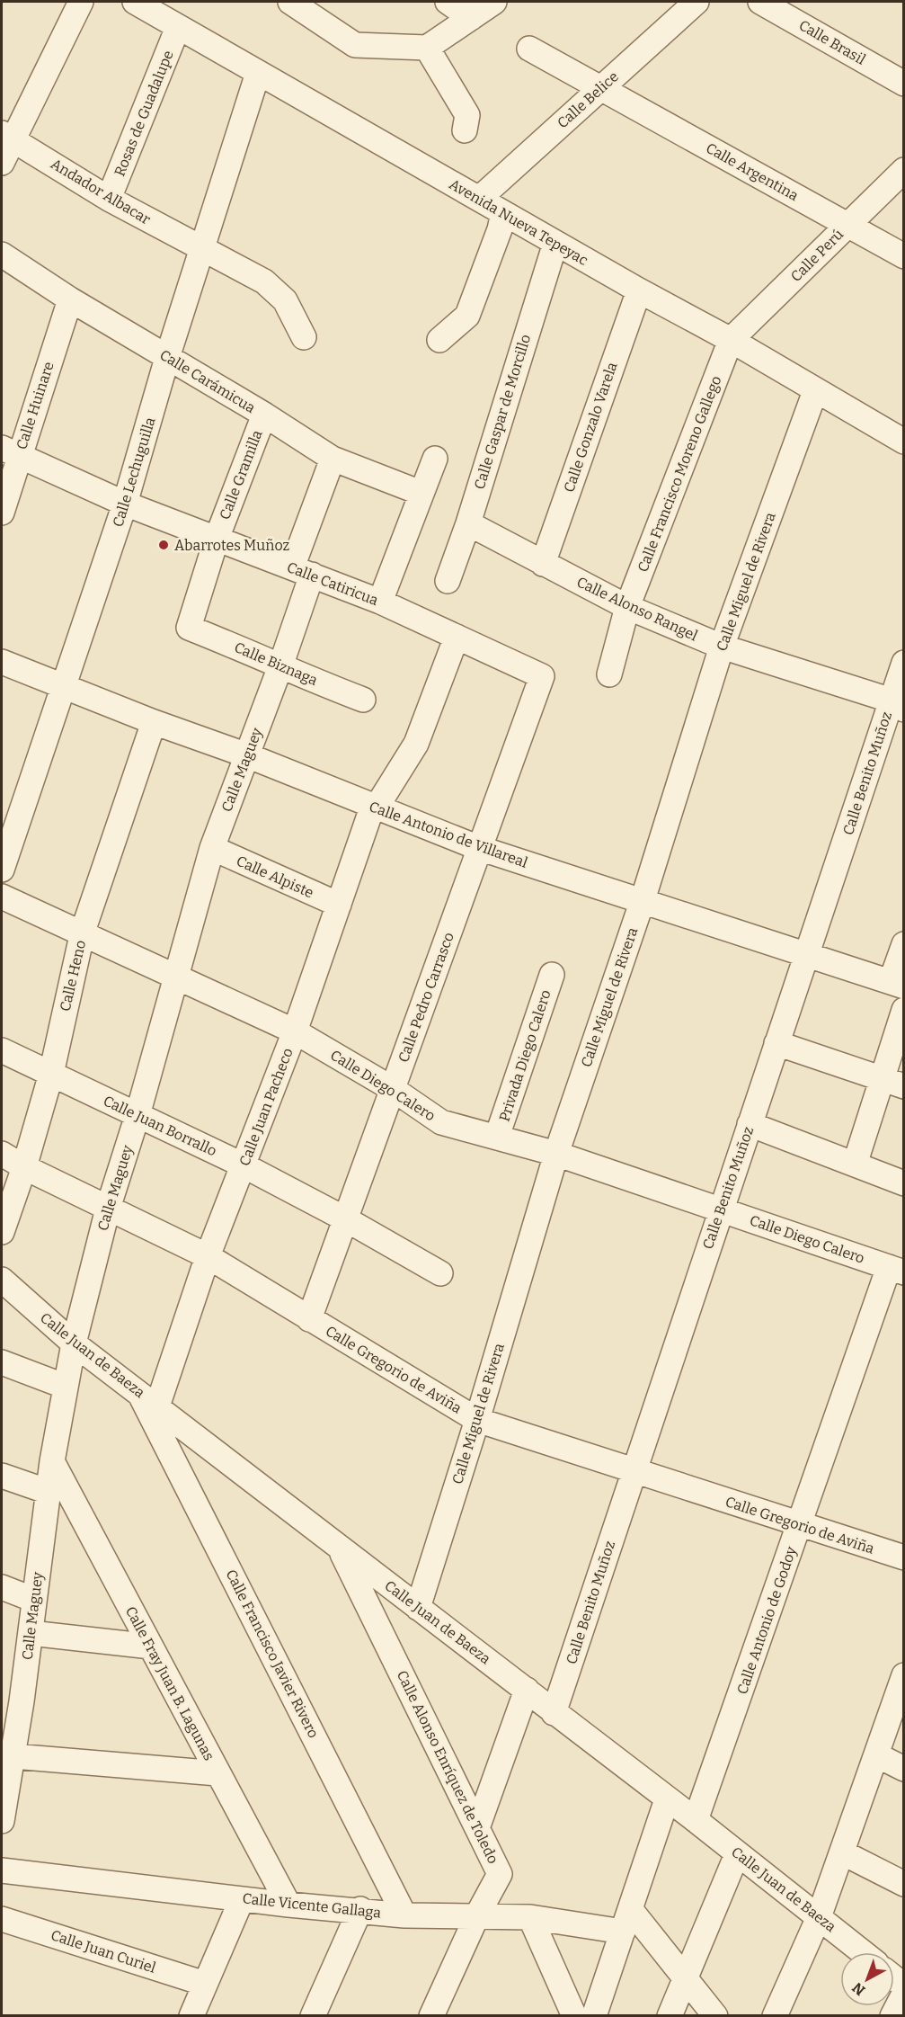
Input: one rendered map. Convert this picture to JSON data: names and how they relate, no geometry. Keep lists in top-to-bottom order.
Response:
{
  "streets": {
    "street": [
      "Calle Brasil",
      "Calle Belice",
      "Rosas de Guadalupe",
      "Calle Argentina",
      "Andador Albacar",
      "Avenida Nueva Tepeyac",
      "Calle Perú",
      "Calle Carámicua",
      "Calle Huinare",
      "Calle Gaspar de Morcillo",
      "Calle Gonzalo Varela",
      "Calle Lechuguilla",
      "Calle Francisco Moreno Gallego",
      "Calle Gramilla",
      "Calle Miguel de Rivera",
      "Calle Catiricua",
      "Calle Alonso Rangel",
      "Calle Biznaga",
      "Calle Maguey",
      "Calle Benito Muñoz",
      "Calle Antonio de Villareal",
      "Calle Alpiste",
      "Calle Heno",
      "Calle Pedro Carrasco",
      "Privada Diego Calero",
      "Calle Diego Calero",
      "Calle Juan Pacheco",
      "Calle Juan Borrallo",
      "Calle Juan de Baeza",
      "Calle Gregorio de Aviña",
      "Calle Antonio de Godoy",
      "Calle Francisco Javier Rivero",
      "Calle Fray Juan B. Lagunas",
      "Calle Alonso Enríquez de Toledo",
      "Calle Vicente Gallaga",
      "Calle Juan Curiel"
    ]
  },
  "crossings": [
    ["Calle Belice", "Calle Argentina"],
    ["Calle Belice", "Avenida Nueva Tepeyac"],
    ["Rosas de Guadalupe", "Andador Albacar"],
    ["Rosas de Guadalupe", "Avenida Nueva Tepeyac"],
    ["Calle Argentina", "Calle Perú"],
    ["Andador Albacar", "Calle Lechuguilla"],
    ["Avenida Nueva Tepeyac", "Calle Perú"],
    ["Avenida Nueva Tepeyac", "Calle Gaspar de Morcillo"],
    ["Avenida Nueva Tepeyac", "Calle Gonzalo Varela"],
    ["Avenida Nueva Tepeyac", "Calle Lechuguilla"],
    ["Avenida Nueva Tepeyac", "Calle Francisco Moreno Gallego"],
    ["Avenida Nueva Tepeyac", "Calle Miguel de Rivera"],
    ["Calle Perú", "Calle Francisco Moreno Gallego"],
    ["Calle Carámicua", "Calle Huinare"],
    ["Calle Carámicua", "Calle Lechuguilla"],
    ["Calle Carámicua", "Calle Gramilla"],
    ["Calle Carámicua", "Calle Maguey"],
    ["Calle Huinare", "Calle Catiricua"],
    ["Calle Gaspar de Morcillo", "Calle Alonso Rangel"],
    ["Calle Gonzalo Varela", "Calle Alonso Rangel"],
    ["Calle Lechuguilla", "Calle Catiricua"],
    ["Calle Lechuguilla", "Calle Antonio de Villareal"],
    ["Calle Francisco Moreno Gallego", "Calle Alonso Rangel"],
    ["Calle Gramilla", "Calle Catiricua"],
    ["Calle Gramilla", "Calle Biznaga"],
    ["Calle Miguel de Rivera", "Calle Alonso Rangel"],
    ["Calle Miguel de Rivera", "Calle Antonio de Villareal"],
    ["Calle Miguel de Rivera", "Calle Diego Calero"],
    ["Calle Miguel de Rivera", "Calle Juan de Baeza"],
    ["Calle Miguel de Rivera", "Calle Gregorio de Aviña"],
    ["Calle Catiricua", "Calle Maguey"],
    ["Calle Catiricua", "Calle Pedro Carrasco"],
    ["Calle Catiricua", "Calle Juan Pacheco"],
    ["Calle Alonso Rangel", "Calle Benito Muñoz"],
    ["Calle Biznaga", "Calle Maguey"],
    ["Calle Maguey", "Calle Antonio de Villareal"],
    ["Calle Maguey", "Calle Alpiste"],
    ["Calle Maguey", "Calle Diego Calero"],
    ["Calle Maguey", "Calle Juan Borrallo"],
    ["Calle Maguey", "Calle Juan de Baeza"],
    ["Calle Maguey", "Calle Gregorio de Aviña"],
    ["Calle Maguey", "Calle Fray Juan B. Lagunas"],
    ["Calle Benito Muñoz", "Calle Antonio de Villareal"],
    ["Calle Benito Muñoz", "Calle Diego Calero"],
    ["Calle Benito Muñoz", "Calle Juan de Baeza"],
    ["Calle Benito Muñoz", "Calle Gregorio de Aviña"],
    ["Calle Antonio de Villareal", "Calle Heno"],
    ["Calle Antonio de Villareal", "Calle Pedro Carrasco"],
    ["Calle Antonio de Villareal", "Calle Juan Pacheco"],
    ["Calle Alpiste", "Calle Juan Pacheco"],
    ["Calle Heno", "Calle Diego Calero"],
    ["Calle Heno", "Calle Juan Borrallo"],
    ["Calle Heno", "Calle Gregorio de Aviña"],
    ["Calle Pedro Carrasco", "Calle Diego Calero"],
    ["Calle Pedro Carrasco", "Calle Juan Borrallo"],
    ["Calle Pedro Carrasco", "Calle Gregorio de Aviña"],
    ["Privada Diego Calero", "Calle Diego Calero"],
    ["Calle Diego Calero", "Calle Juan Pacheco"],
    ["Calle Diego Calero", "Calle Antonio de Godoy"],
    ["Calle Juan Pacheco", "Calle Juan Borrallo"],
    ["Calle Juan Pacheco", "Calle Juan de Baeza"],
    ["Calle Juan Pacheco", "Calle Gregorio de Aviña"],
    ["Calle Juan Pacheco", "Calle Francisco Javier Rivero"],
    ["Calle Juan de Baeza", "Calle Antonio de Godoy"],
    ["Calle Juan de Baeza", "Calle Francisco Javier Rivero"],
    ["Calle Juan de Baeza", "Calle Alonso Enríquez de Toledo"],
    ["Calle Gregorio de Aviña", "Calle Antonio de Godoy"],
    ["Calle Francisco Javier Rivero", "Calle Vicente Gallaga"],
    ["Calle Fray Juan B. Lagunas", "Calle Vicente Gallaga"],
    ["Calle Alonso Enríquez de Toledo", "Calle Vicente Gallaga"]
  ],
  "places": ["Abarrotes Muñoz"],
  "north": "bottom left"
}
